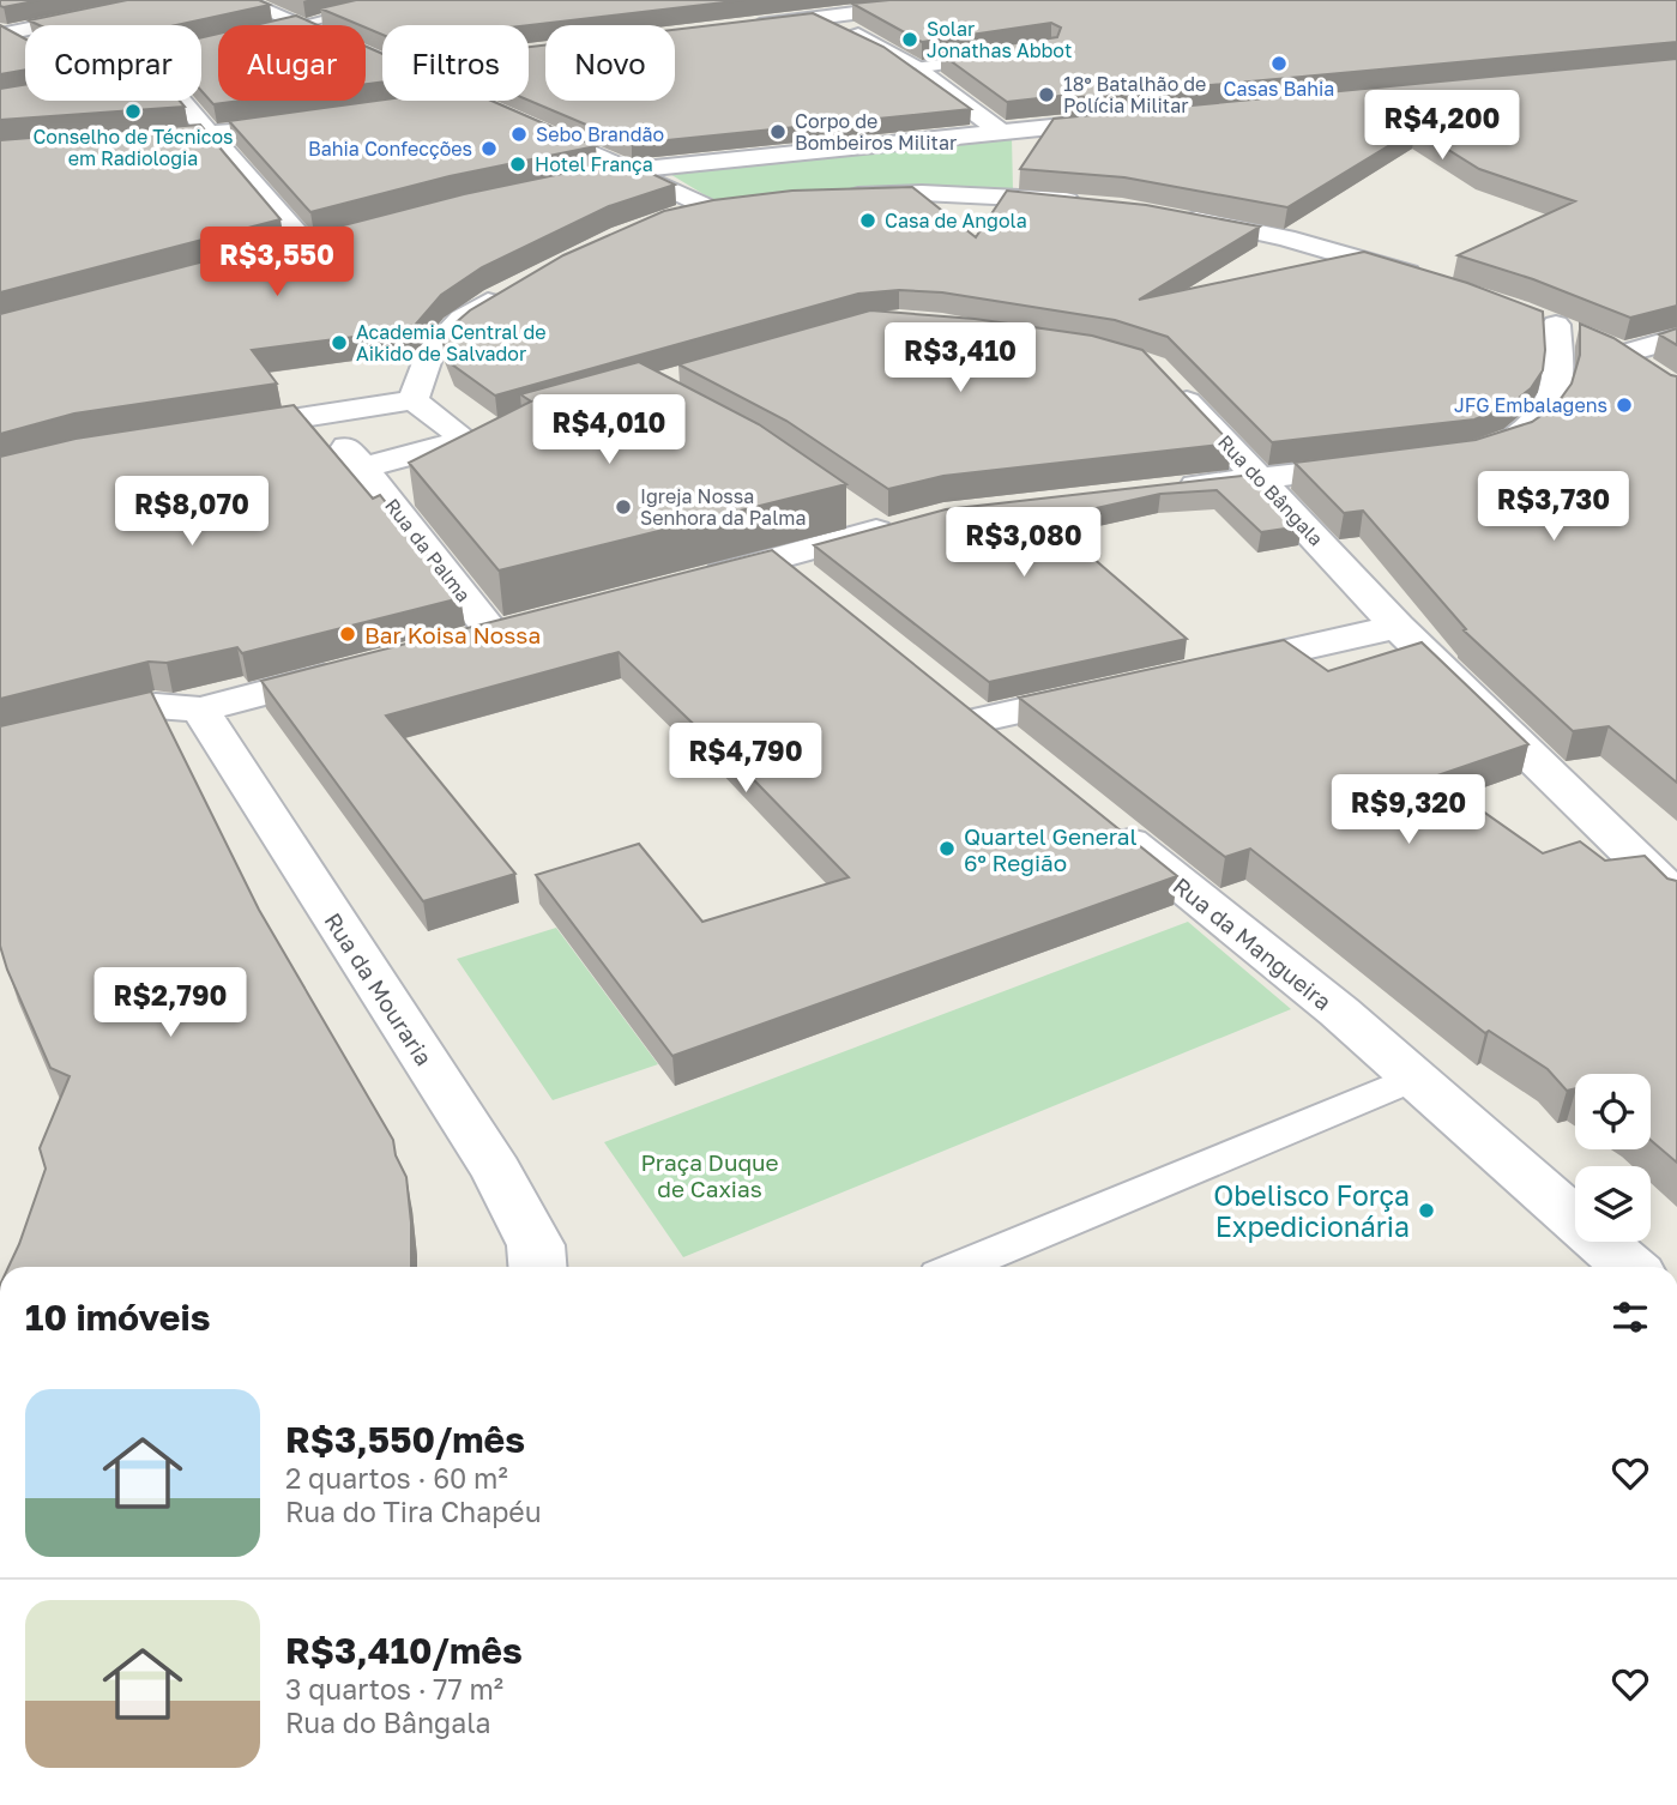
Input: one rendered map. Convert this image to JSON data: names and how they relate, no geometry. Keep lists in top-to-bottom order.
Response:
{
  "streets": {
    "street": [
      "Rua do Bângala",
      "Rua da Palma",
      "Rua da Mangueira",
      "Rua da Mouraria"
    ]
  },
  "parks": ["Praça Duque de Caxias"],
  "places": [
    "Solar Jonathas Abbot",
    "Casas Bahia",
    "18º Batalhão de Polícia Militar",
    "Conselho de Técnicos em Radiologia",
    "Corpo de Bombeiros Militar",
    "Sebo Brandão",
    "Bahia Confecções",
    "Hotel França",
    "Casa de Angola",
    "Academia Central de Aikido de Salvador",
    "JFG Embalagens",
    "Igreja Nossa Senhora da Palma",
    "Bar Koisa Nossa",
    "Quartel General 6º Região",
    "Obelisco Força Expedicionária"
  ],
  "page": {
    "chip": [
      "Comprar",
      "Alugar",
      "Filtros",
      "Novo"
    ],
    "price": [
      "R$4,200",
      "R$3,550",
      "R$3,410",
      "R$4,010",
      "R$3,730",
      "R$8,070",
      "R$3,080",
      "R$4,790",
      "R$9,320",
      "R$2,790"
    ],
    "heading": "10 imóveis",
    "list": [
      {
        "name": "R$3,550/mês",
        "note": "2 quartos · 60 m² · Rua do Tira Chapéu"
      },
      {
        "name": "R$3,410/mês",
        "note": "3 quartos · 77 m² · Rua do Bângala"
      }
    ]
  }
}
